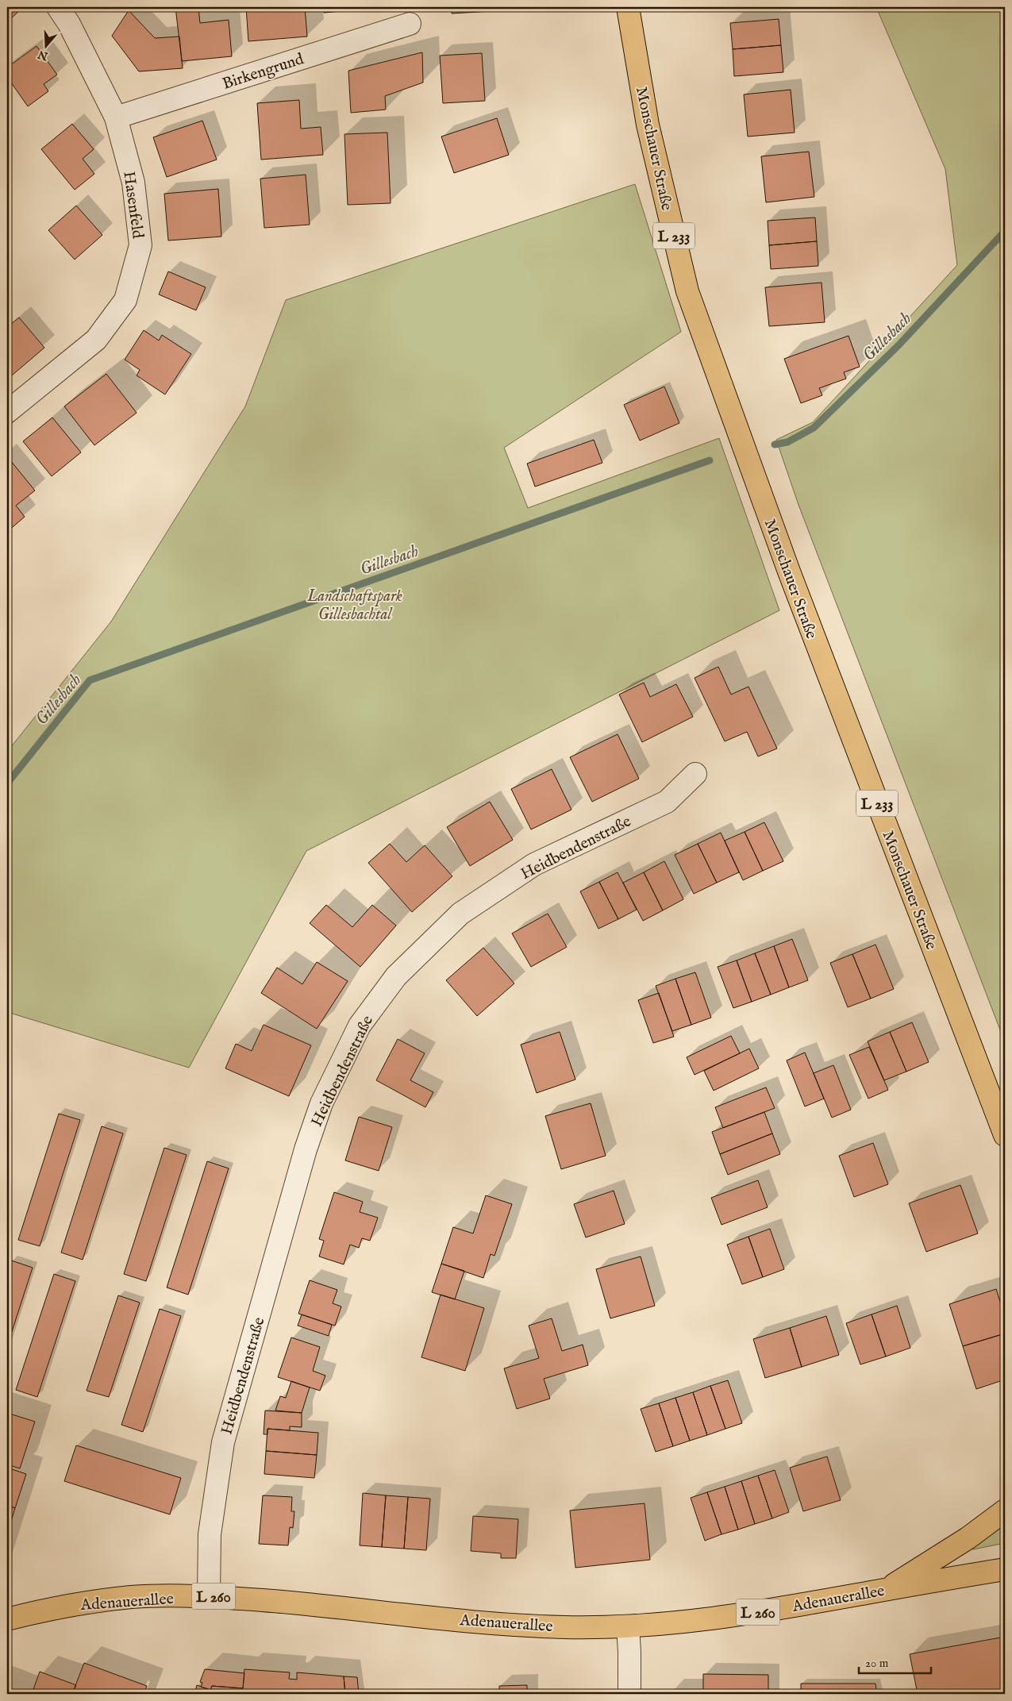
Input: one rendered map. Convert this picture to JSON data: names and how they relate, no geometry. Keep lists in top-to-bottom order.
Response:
{
  "streets": {
    "main road": [
      "Monschauer Straße",
      "L 233",
      "L 260",
      "Adenauerallee"
    ],
    "street": ["Birkengrund", "Hasenfeld", "Heidbendenstraße"]
  },
  "crossings": [
    ["Birkengrund", "Hasenfeld"],
    ["Heidbendenstraße", "Adenauerallee"]
  ],
  "water": ["Gillesbach"],
  "parks": ["Landschaftspark Gillesbachtal"],
  "scale_bar": "20 m",
  "north": "bottom"
}
